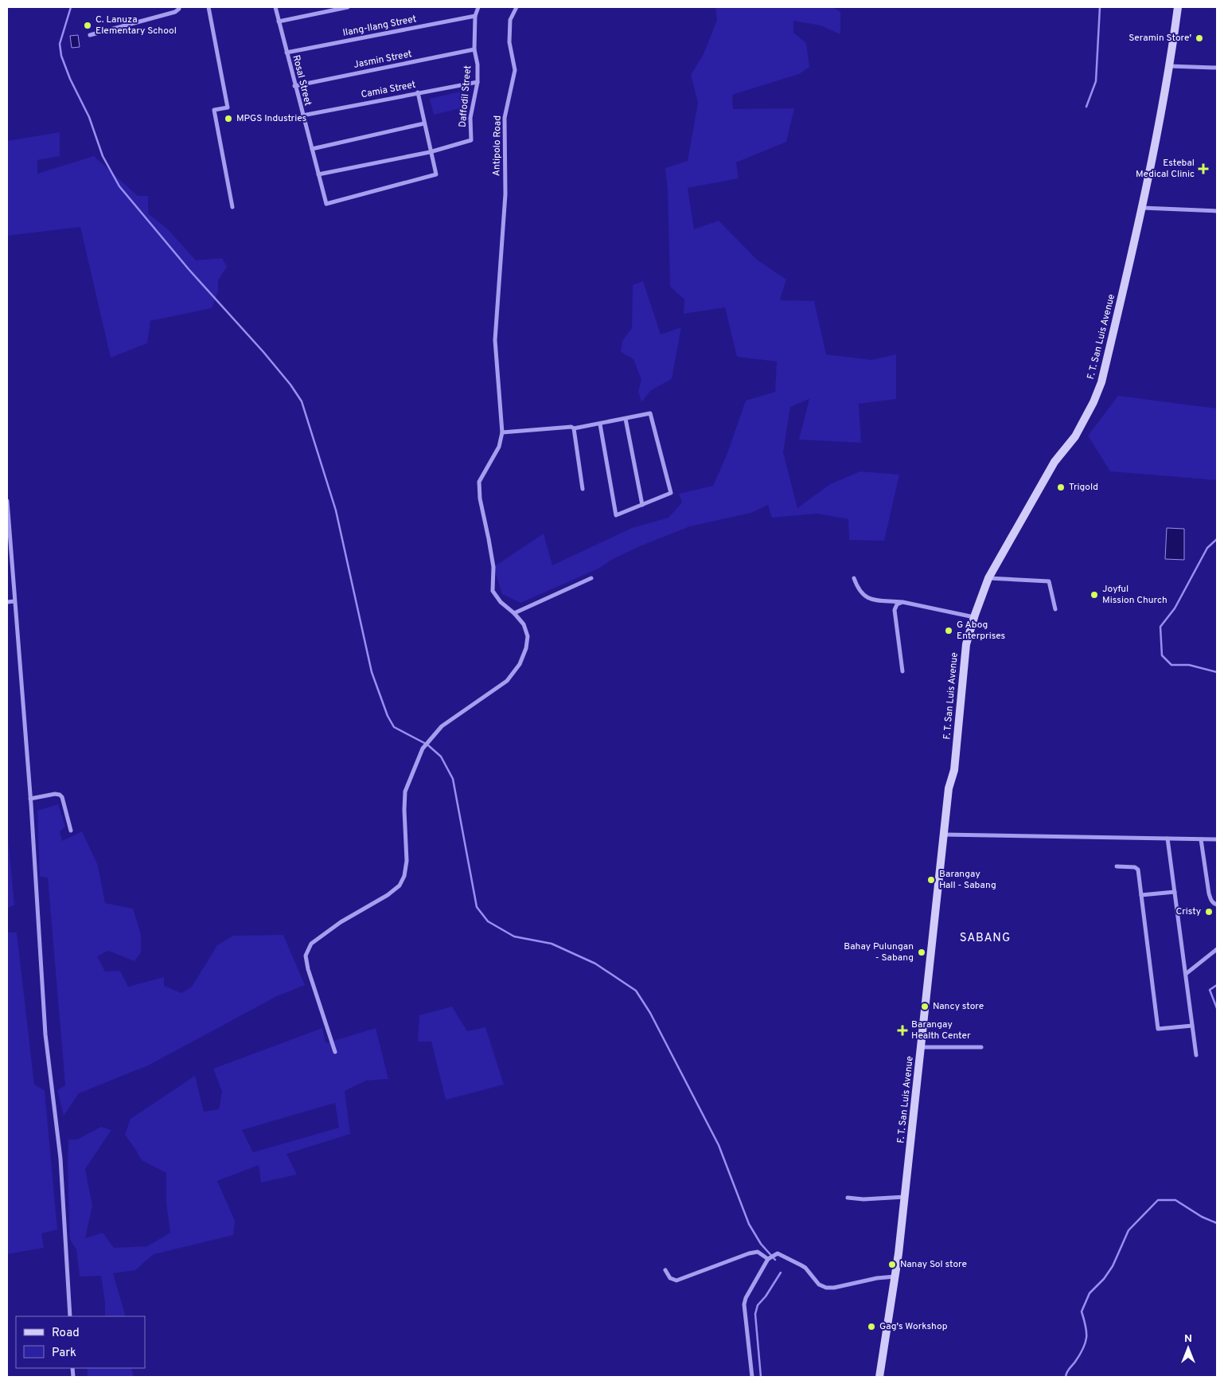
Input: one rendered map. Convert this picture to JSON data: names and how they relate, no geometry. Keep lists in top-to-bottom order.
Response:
{
  "streets": {
    "main road": ["F. T. San Luis Avenue"],
    "street": [
      "Ilang-Ilang Street",
      "Jasmin Street",
      "Rosal Street",
      "Camia Street",
      "Daffodil Street",
      "Antipolo Road"
    ]
  },
  "crossings": [
    ["Ilang-Ilang Street", "Rosal Street"],
    ["Ilang-Ilang Street", "Daffodil Street"],
    ["Jasmin Street", "Rosal Street"],
    ["Jasmin Street", "Daffodil Street"],
    ["Rosal Street", "Camia Street"],
    ["Rosal Street", "Daffodil Street"],
    ["Camia Street", "Daffodil Street"]
  ],
  "districts": ["SABANG"],
  "places": {
    "other": [
      "C. Lanuza Elementary School",
      "Seramin Store'",
      "MPGS Industries",
      "Trigold",
      "Joyful Mission Church",
      "G Abog Enterprises",
      "Barangay Hall - Sabang",
      "Cristy",
      "Bahay Pulungan - Sabang",
      "Nancy store",
      "Nanay Sol store",
      "Gag's Workshop"
    ],
    "health": ["Estebal Medical Clinic", "Barangay Health Center"]
  },
  "legend": ["Road", "Park"],
  "north": "top"
}
